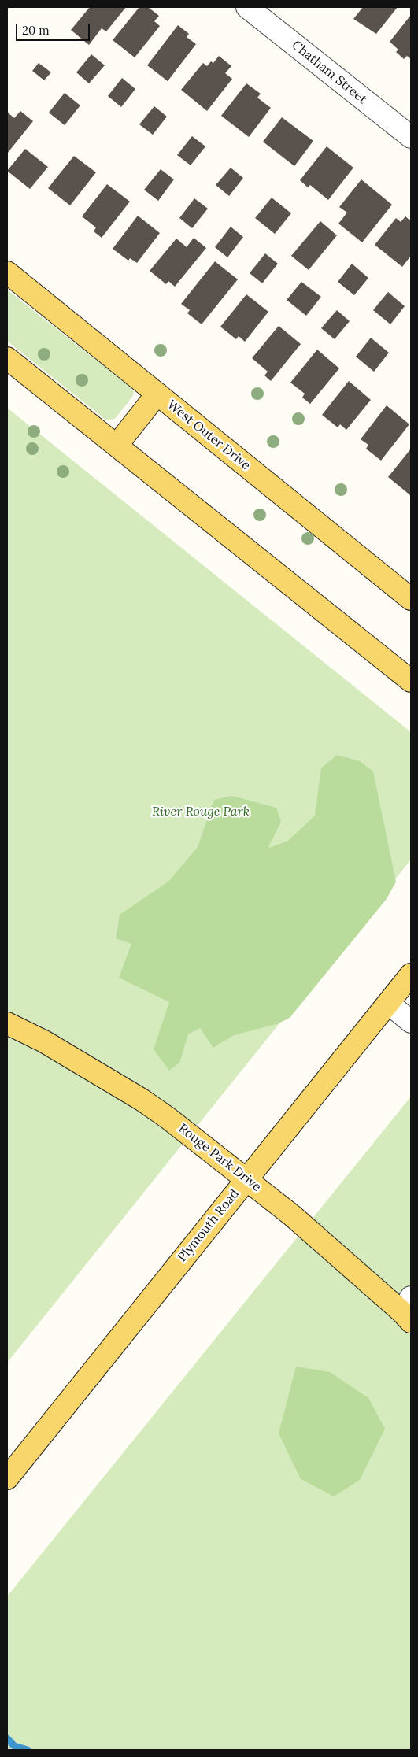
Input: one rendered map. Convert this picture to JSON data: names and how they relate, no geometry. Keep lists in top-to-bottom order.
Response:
{
  "streets": {
    "main road": ["West Outer Drive", "Rouge Park Drive", "Plymouth Road"],
    "street": ["Chatham Street"]
  },
  "crossings": [
    ["Rouge Park Drive", "Plymouth Road"]
  ],
  "parks": ["River Rouge Park"],
  "scale_bar": "20 m"
}
